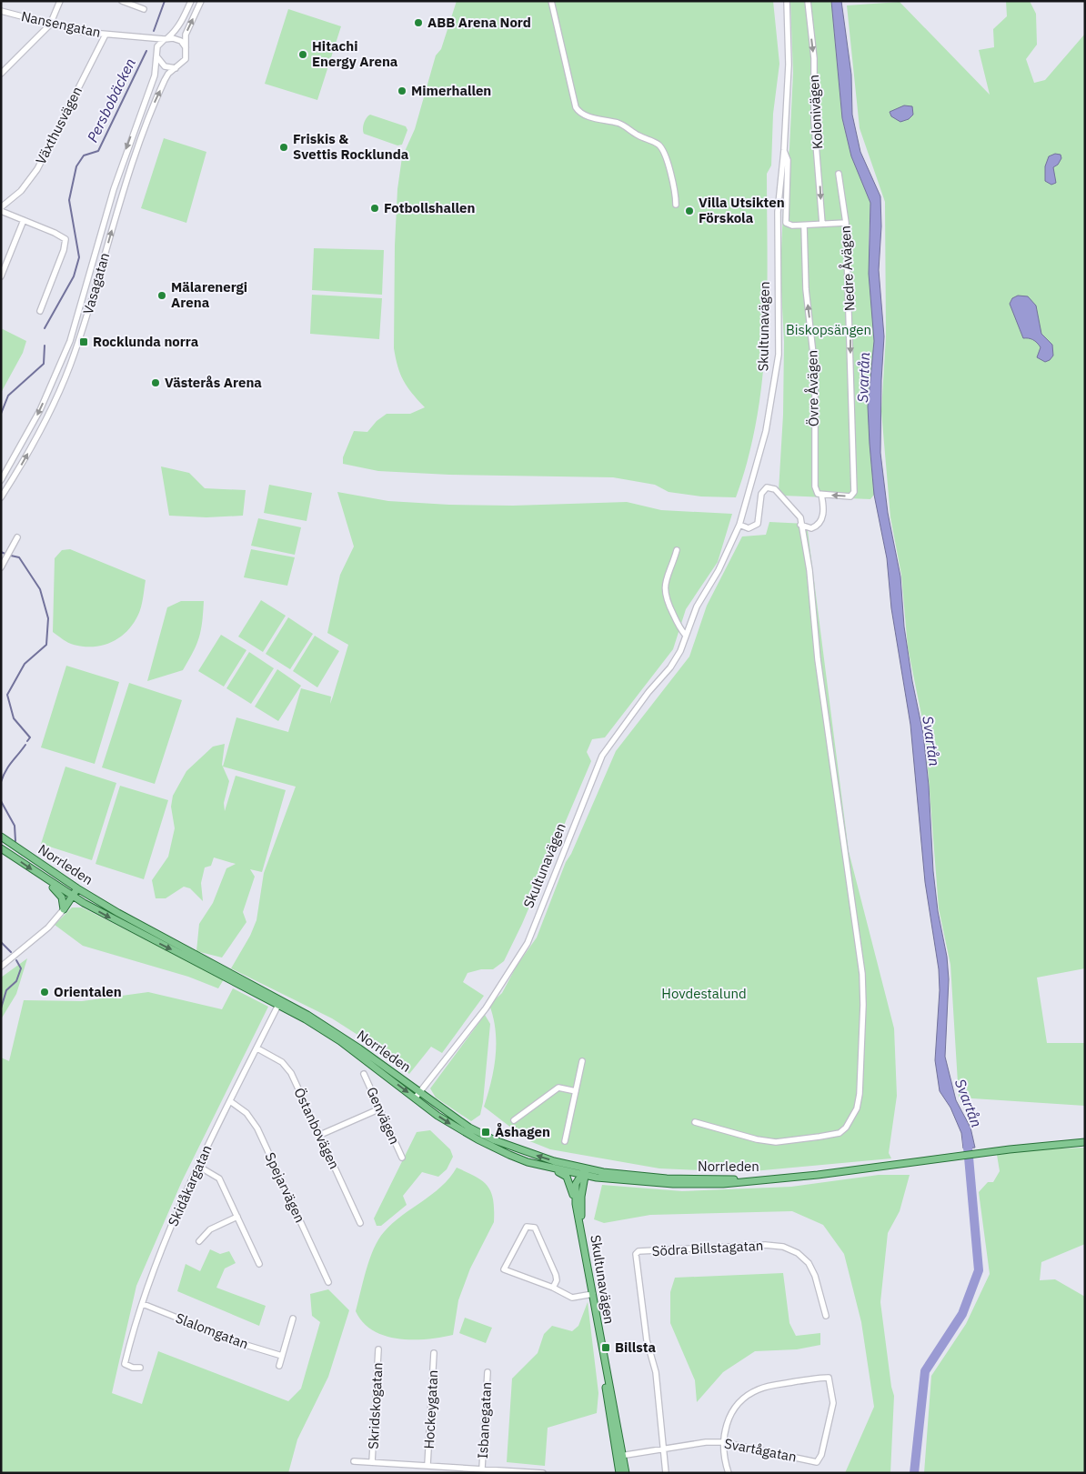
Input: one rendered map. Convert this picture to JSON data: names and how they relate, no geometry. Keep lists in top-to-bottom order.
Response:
{
  "streets": {
    "main road": ["Skultunavägen", "Norrleden"],
    "street": [
      "Nansengatan",
      "Kolonivägen",
      "Växthusvägen",
      "Nedre Åvägen",
      "Vasagatan",
      "Övre Åvägen",
      "Genvägen",
      "Östanbovägen",
      "Skidåkargatan",
      "Spejarvägen",
      "Södra Billstagatan",
      "Slalomgatan",
      "Skridskogatan",
      "Hockeygatan",
      "Isbanegatan",
      "Svartågatan"
    ]
  },
  "crossings": [
    ["Nansengatan", "Växthusvägen"],
    ["Nansengatan", "Vasagatan"],
    ["Nedre Åvägen", "Övre Åvägen"],
    ["Skultunavägen", "Norrleden"],
    ["Skultunavägen", "Svartågatan"],
    ["Norrleden", "Skidåkargatan"],
    ["Östanbovägen", "Skidåkargatan"],
    ["Skidåkargatan", "Spejarvägen"],
    ["Skidåkargatan", "Slalomgatan"],
    ["Södra Billstagatan", "Svartågatan"]
  ],
  "one_way": ["Kolonivägen", "Nedre Åvägen", "Övre Åvägen"],
  "water": ["Persbobäcken", "Svartån"],
  "parks": ["Biskopsängen", "Hovdestalund"],
  "places": {
    "other": [
      "ABB Arena Nord",
      "Hitachi Energy Arena",
      "Mimerhallen",
      "Friskis & Svettis Rocklunda",
      "Fotbollshallen",
      "Villa Utsikten Förskola",
      "Mälarenergi Arena",
      "Västerås Arena",
      "Orientalen"
    ],
    "transit": ["Rocklunda norra", "Åshagen", "Billsta"]
  }
}
